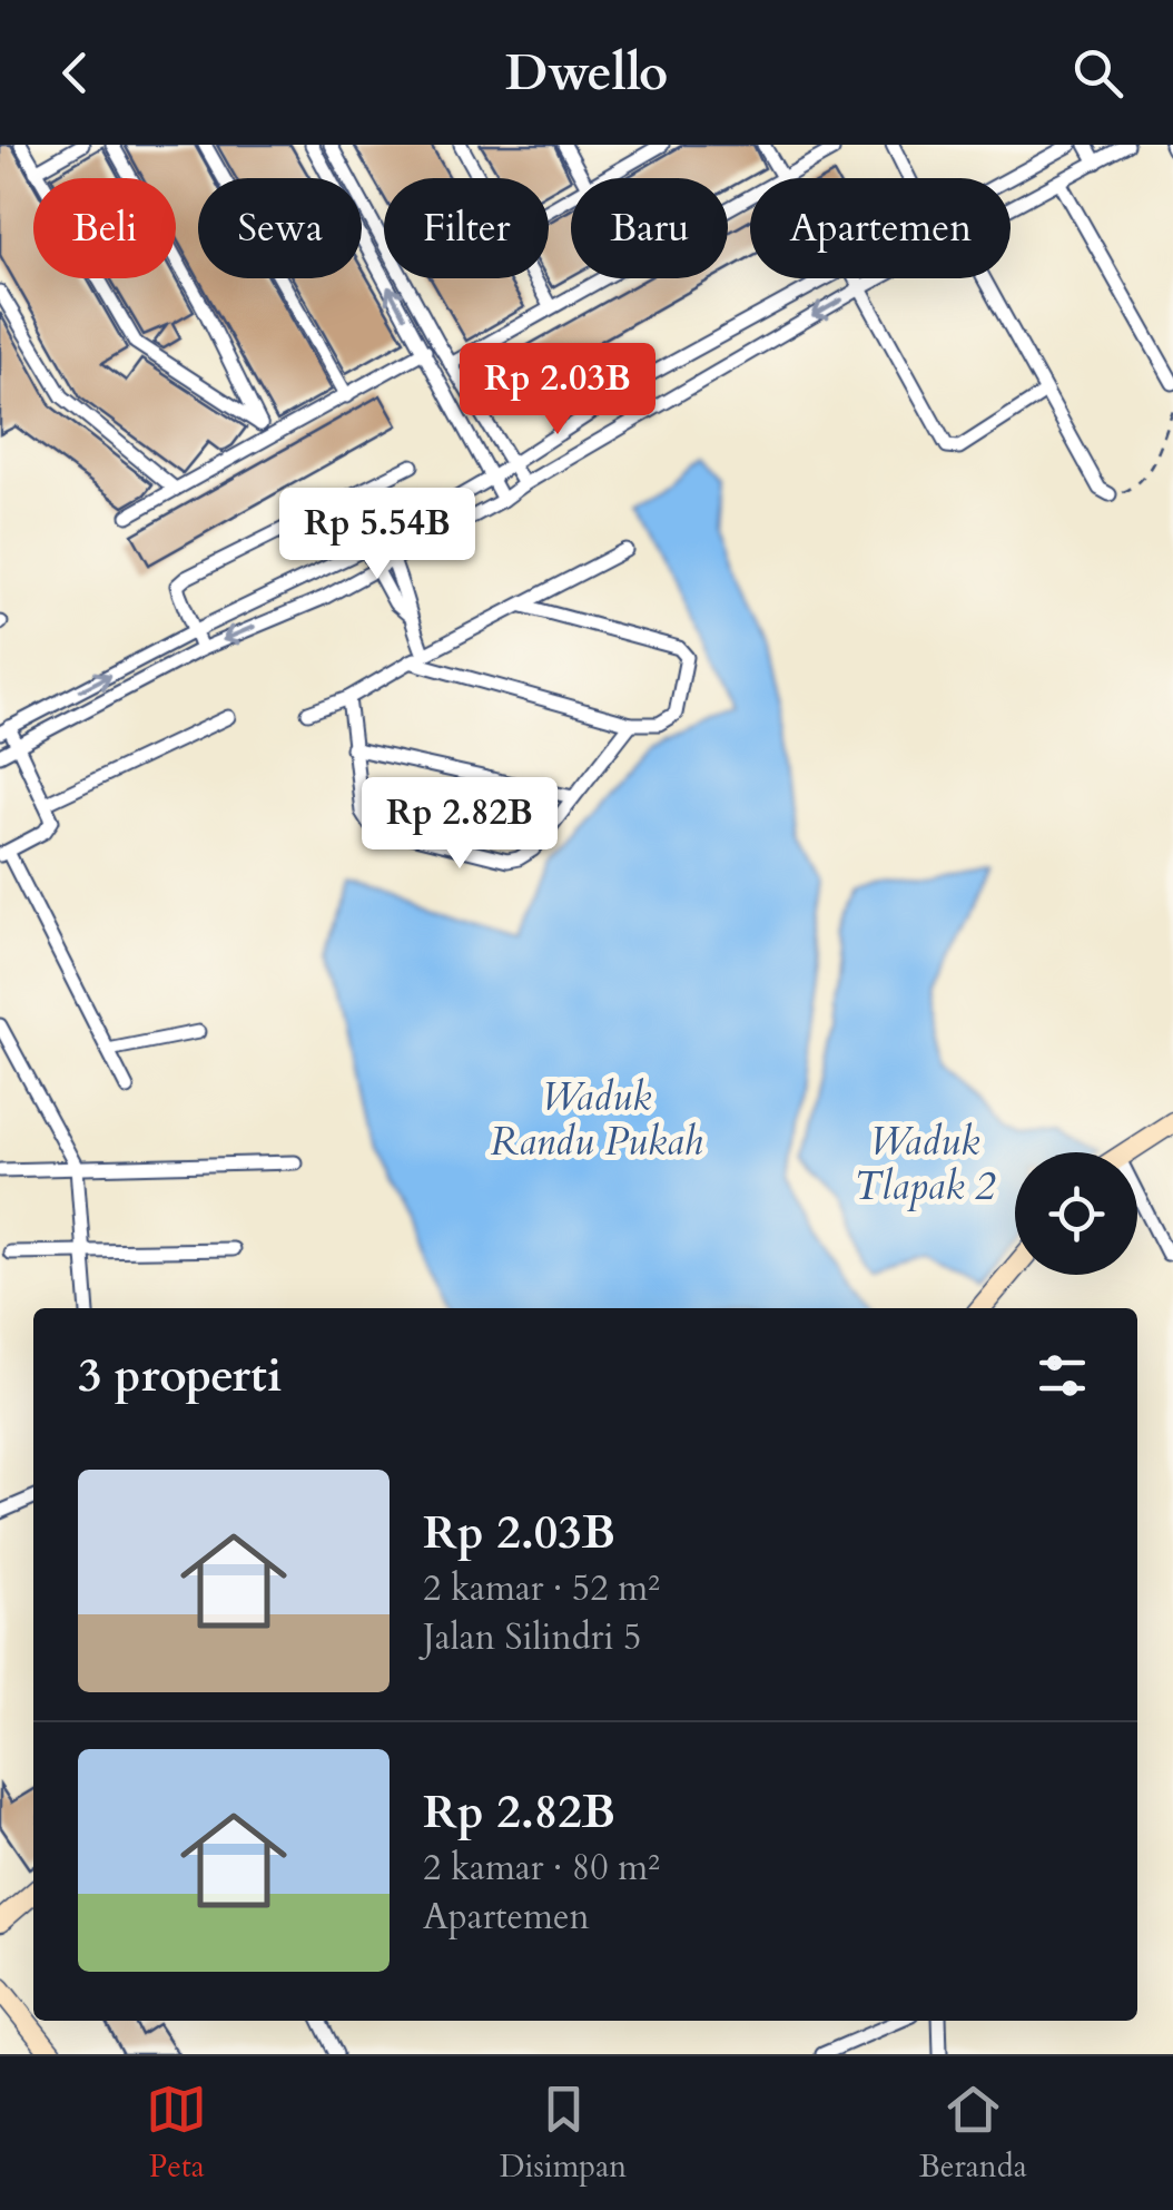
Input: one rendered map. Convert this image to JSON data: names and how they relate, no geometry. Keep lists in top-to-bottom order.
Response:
{
  "water": ["Waduk Randu Pukah", "Waduk Tlapak 2"],
  "page": {
    "header": "Dwello",
    "chip": [
      "Beli",
      "Sewa",
      "Filter",
      "Baru",
      "Apartemen"
    ],
    "price": ["Rp 2.03B", "Rp 5.54B", "Rp 2.82B"],
    "heading": "3 properti",
    "list": [
      {
        "name": "Rp 2.03B",
        "note": "2 kamar · 52 m² · Jalan Silindri 5"
      },
      {
        "name": "Rp 2.82B",
        "note": "2 kamar · 80 m² · Apartemen"
      }
    ],
    "tabs": ["Peta", "Disimpan", "Beranda"]
  }
}
